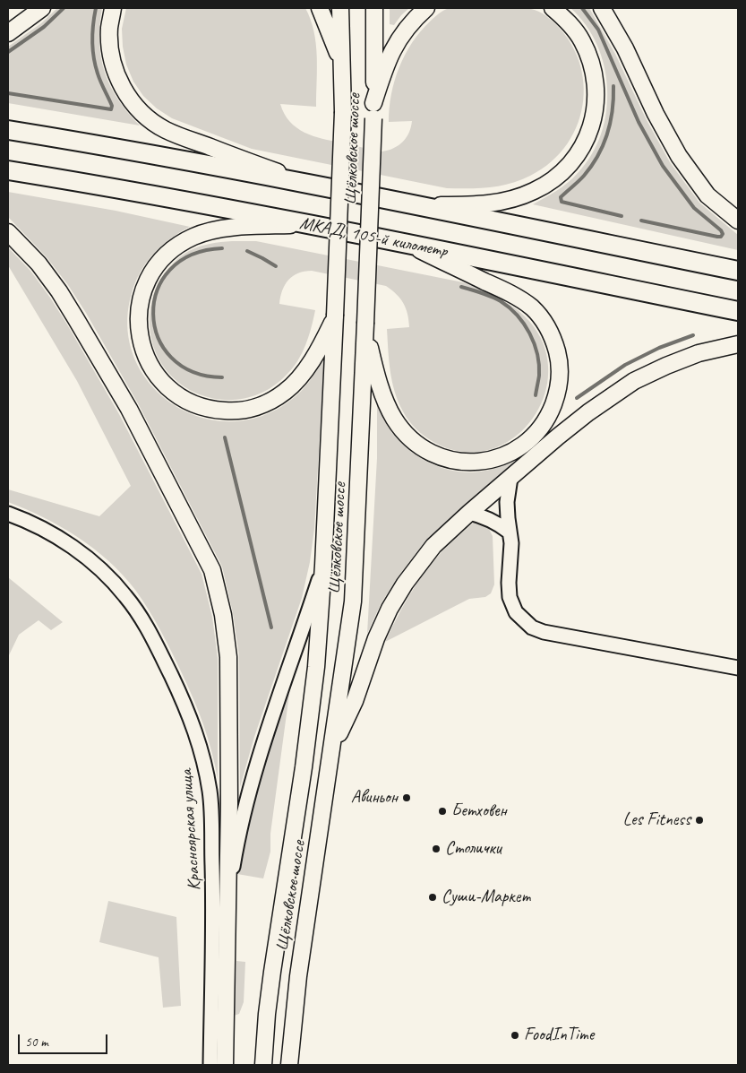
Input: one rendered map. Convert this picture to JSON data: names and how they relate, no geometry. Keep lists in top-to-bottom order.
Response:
{
  "streets": {
    "highway": ["МКАД, 105-й километр"],
    "main road": ["Щёлковское шоссе"],
    "street": ["Красноярская улица"]
  },
  "places": [
    "Авиньон",
    "Бетховен",
    "Les Fitness",
    "Столички",
    "Суши-Маркет",
    "FoodInTime"
  ],
  "scale_bar": "50 m"
}
